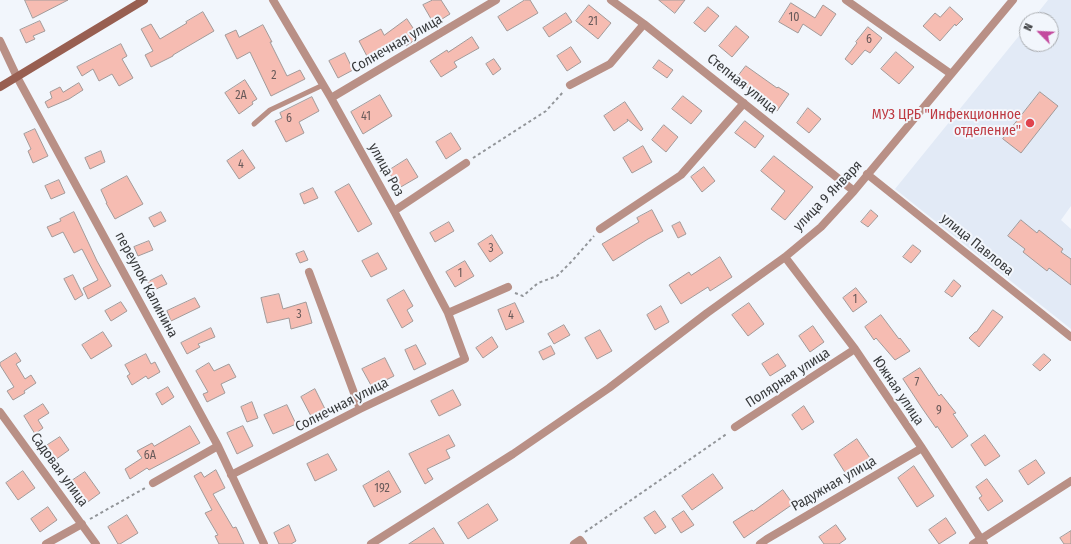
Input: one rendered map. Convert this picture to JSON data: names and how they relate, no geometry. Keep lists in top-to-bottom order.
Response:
{
  "streets": {
    "street": [
      "Солнечная улица",
      "Степная улица",
      "улица Роз",
      "улица 9 Января",
      "улица Павлова",
      "переулок Калинина",
      "Полярная улица",
      "Южная улица",
      "Садовая улица",
      "Радужная улица"
    ]
  },
  "crossings": [
    ["Солнечная улица", "улица Роз"],
    ["Солнечная улица", "переулок Калинина"],
    ["Степная улица", "улица 9 Января"],
    ["улица 9 Января", "улица Павлова"],
    ["улица 9 Января", "Южная улица"],
    ["Полярная улица", "Южная улица"],
    ["Южная улица", "Радужная улица"]
  ],
  "places": ["МУЗ ЦРБ \"Инфекционное отделение\""],
  "house_numbers": [
    "10",
    "21",
    "6",
    "2",
    "2А",
    "41",
    "6",
    "4",
    "3",
    "1",
    "1",
    "3",
    "4",
    "7",
    "9",
    "6А",
    "192"
  ],
  "north": "top left"
}
